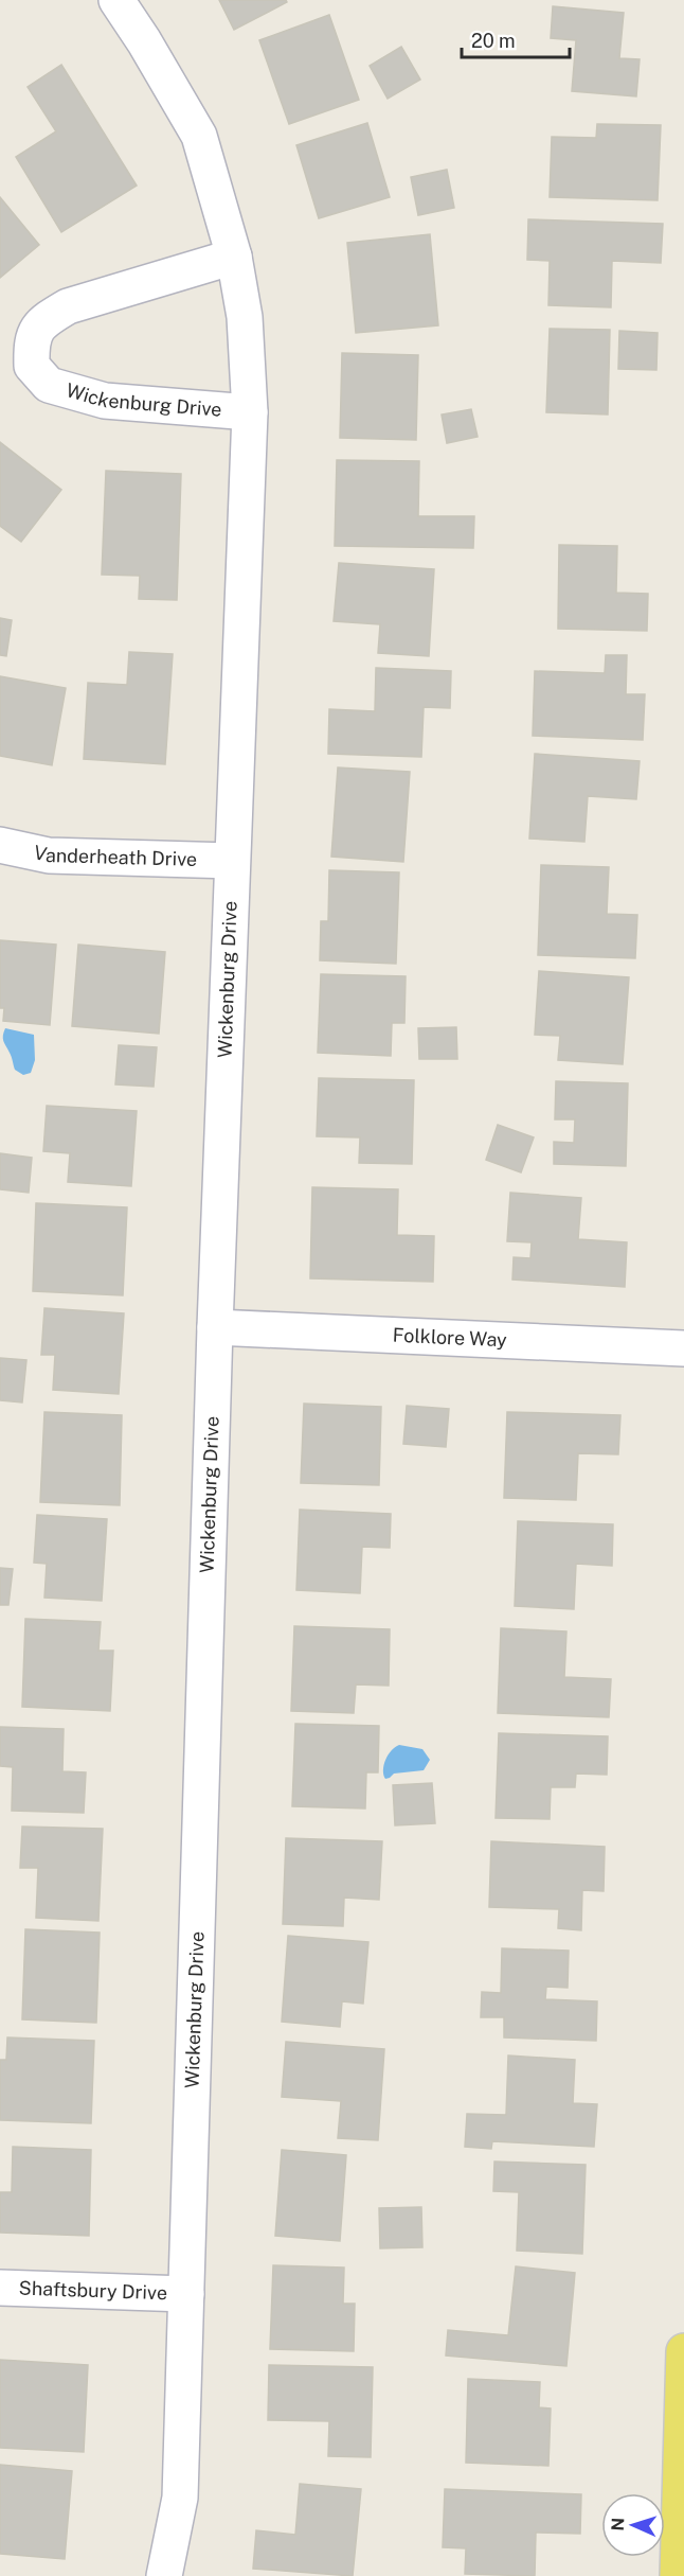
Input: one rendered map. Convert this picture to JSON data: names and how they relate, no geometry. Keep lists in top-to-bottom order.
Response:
{
  "streets": {
    "street": [
      "Wickenburg Drive",
      "Vanderheath Drive",
      "Folklore Way",
      "Shaftsbury Drive"
    ]
  },
  "crossings": [
    ["Wickenburg Drive", "Vanderheath Drive"],
    ["Wickenburg Drive", "Folklore Way"],
    ["Wickenburg Drive", "Shaftsbury Drive"]
  ],
  "scale_bar": "20 m",
  "north": "left"
}
